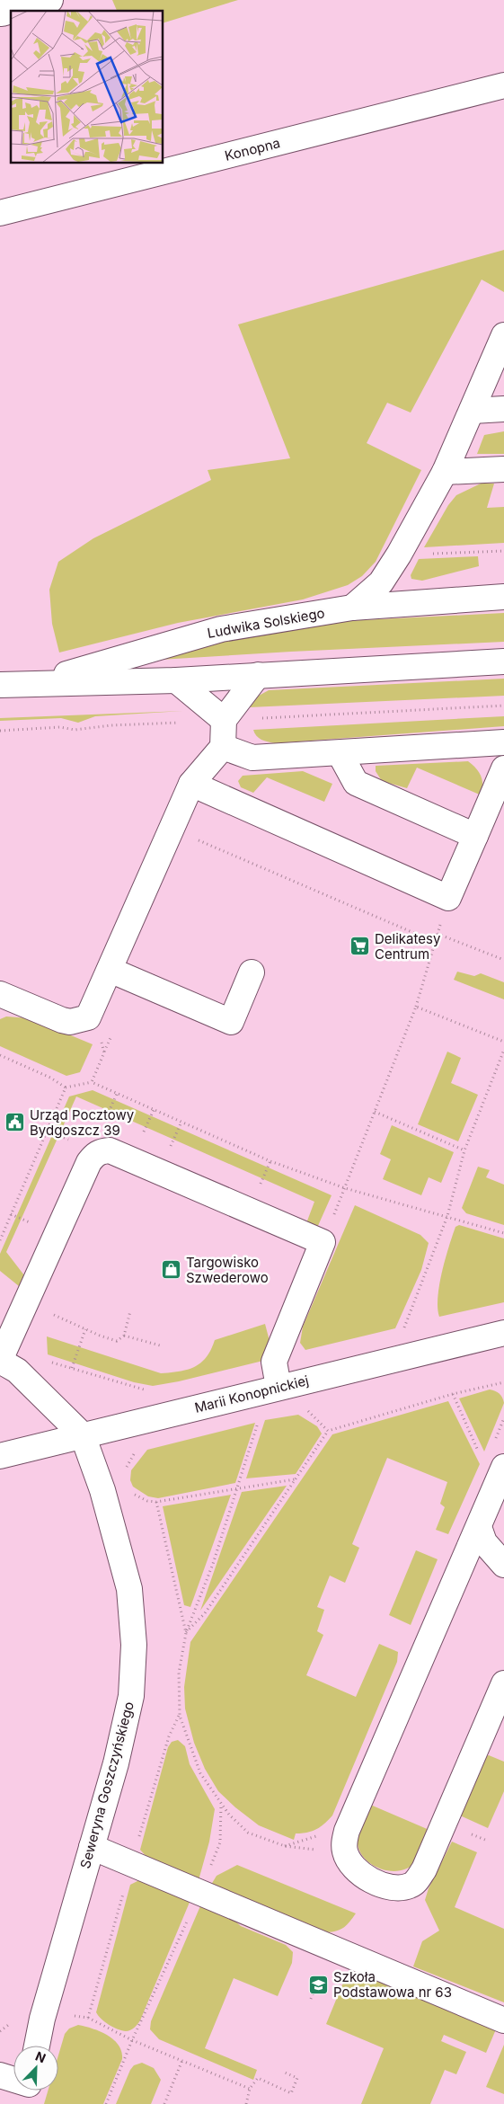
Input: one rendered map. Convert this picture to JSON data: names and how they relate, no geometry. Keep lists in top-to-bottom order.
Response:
{
  "streets": {
    "street": [
      "Konopna",
      "Ludwika Solskiego",
      "Marii Konopnickiej",
      "Seweryna Goszczyńskiego"
    ]
  },
  "crossings": [
    ["Marii Konopnickiej", "Seweryna Goszczyńskiego"]
  ],
  "places": {
    "supermarket": ["Delikatesy Centrum"],
    "public building": ["Urząd Pocztowy Bydgoszcz 39"],
    "shop": ["Targowisko Szwederowo"],
    "school or university": ["Szkoła Podstawowa nr 63"]
  },
  "north": "top right"
}
